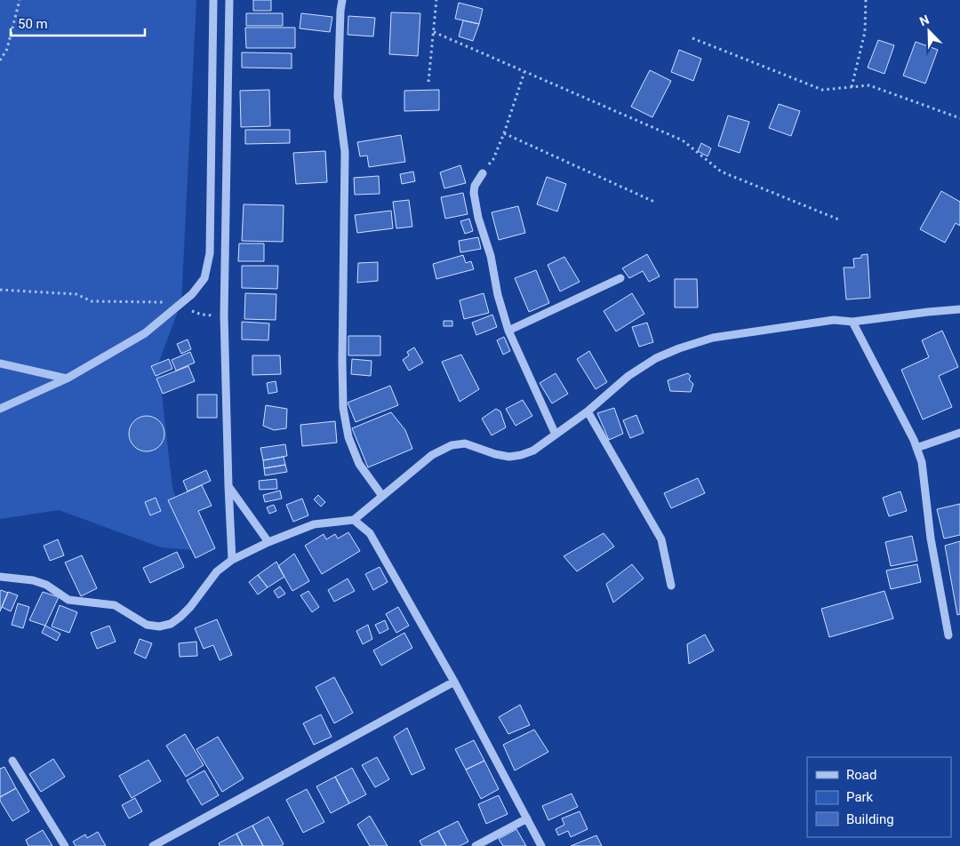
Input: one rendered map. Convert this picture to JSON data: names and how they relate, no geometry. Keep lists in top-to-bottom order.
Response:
{
  "legend": ["Road", "Park", "Building"],
  "scale_bar": "50 m",
  "north": "top left"
}
